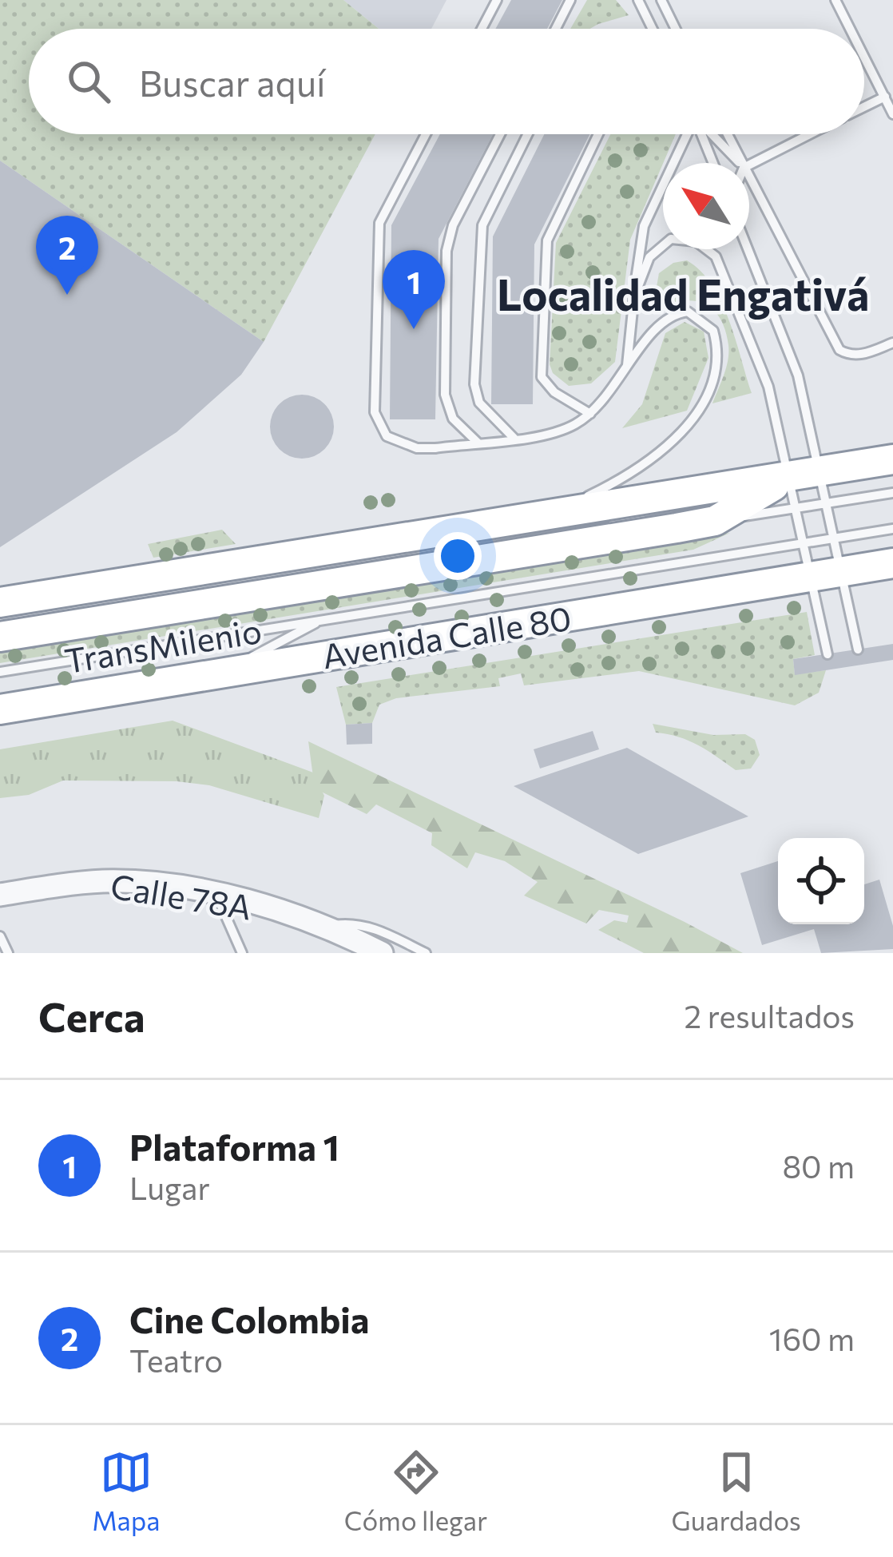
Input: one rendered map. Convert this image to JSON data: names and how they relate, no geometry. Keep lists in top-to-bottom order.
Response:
{
  "streets": {
    "highway": ["Avenida Calle 80"],
    "street": ["Calle 78A"],
    "lane": ["TransMilenio"]
  },
  "crossings": [
    ["Avenida Calle 80", "TransMilenio"]
  ],
  "districts": ["Localidad Engativá"],
  "north": "top left",
  "page": {
    "search": "Buscar aquí",
    "pins": ["2", "1"],
    "heading": ["Cerca", "2 resultados"],
    "list": [
      {
        "mark": "1",
        "name": "Plataforma 1",
        "note": "Lugar",
        "value": "80 m"
      },
      {
        "mark": "2",
        "name": "Cine Colombia",
        "note": "Teatro",
        "value": "160 m"
      }
    ],
    "nav": ["Mapa", "Cómo llegar", "Guardados"]
  }
}
